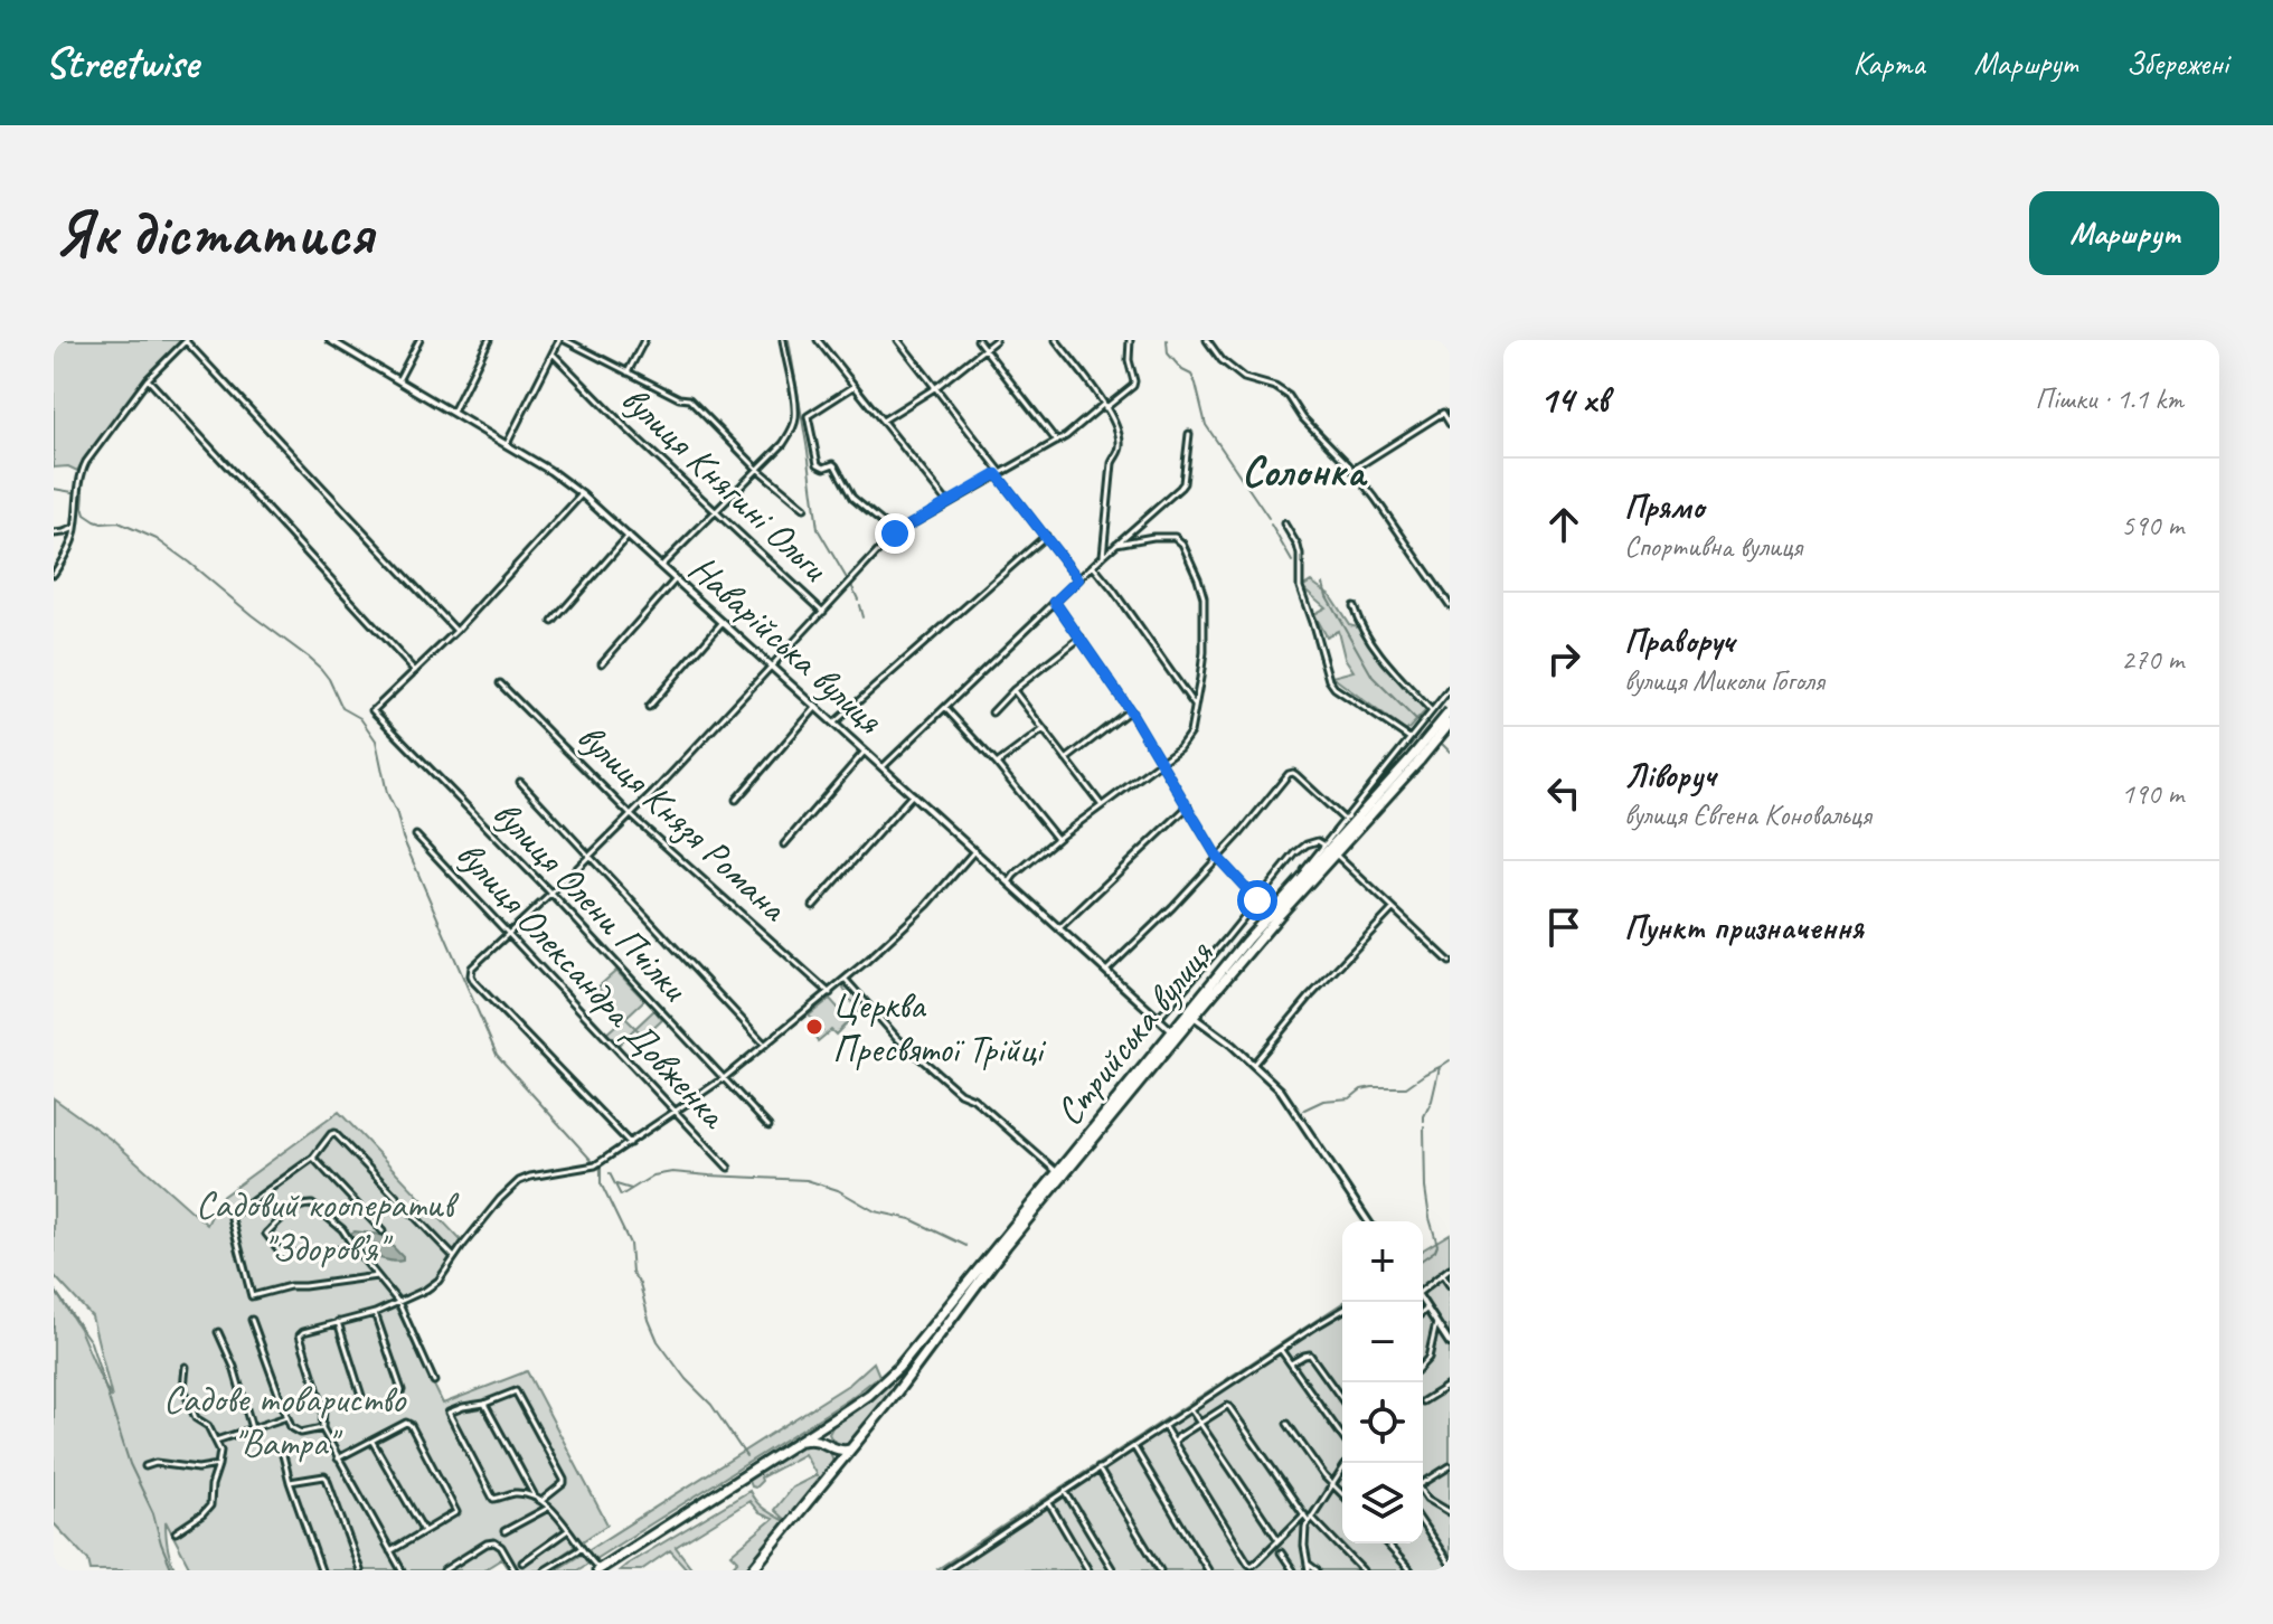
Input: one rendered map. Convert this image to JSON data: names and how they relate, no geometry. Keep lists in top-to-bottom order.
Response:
{
  "streets": {
    "highway": ["Стрийська вулиця"],
    "street": [
      "вулиця Княгині Ольги",
      "Наварійська вулиця",
      "вулиця Князя Романа",
      "вулиця Олени Пчілки",
      "вулиця Олександра Довженка"
    ]
  },
  "crossings": [
    ["Наварійська вулиця", "Стрийська вулиця"]
  ],
  "districts": ["Солонка"],
  "parks": ["Садовий кооператив \"Здоров’я\"", "Садове товариство \"Ватра\""],
  "places": ["Церква Пресвятої Трійці"],
  "page": {
    "header": "Streetwise",
    "nav": ["Карта", "Маршрут", "Збережені"],
    "buttons": "Маршрут",
    "title": "Як дістатися",
    "heading": ["14 хв", "Пішки · 1.1 km"],
    "list": [
      ["Прямо", "Спортивна вулиця", "590 m"],
      ["Праворуч", "вулиця Миколи Гоголя", "270 m"],
      ["Ліворуч", "вулиця Євгена Коновальця", "190 m"],
      "Пункт призначення"
    ],
    "map_buttons": ["+", "−"]
  }
}
